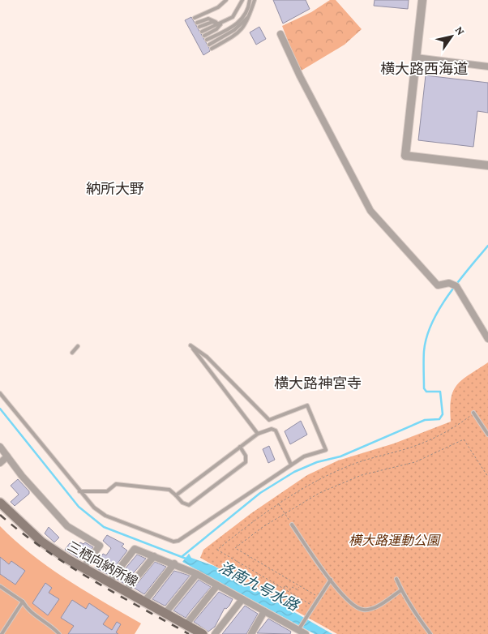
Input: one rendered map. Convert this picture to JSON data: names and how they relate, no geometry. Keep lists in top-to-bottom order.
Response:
{
  "streets": {
    "main road": ["三栖向納所線"]
  },
  "districts": ["横大路西海道", "納所大野", "横大路神宮寺"],
  "water": ["洛南九号水路"],
  "parks": ["横大路運動公園"],
  "north": "top right"
}
